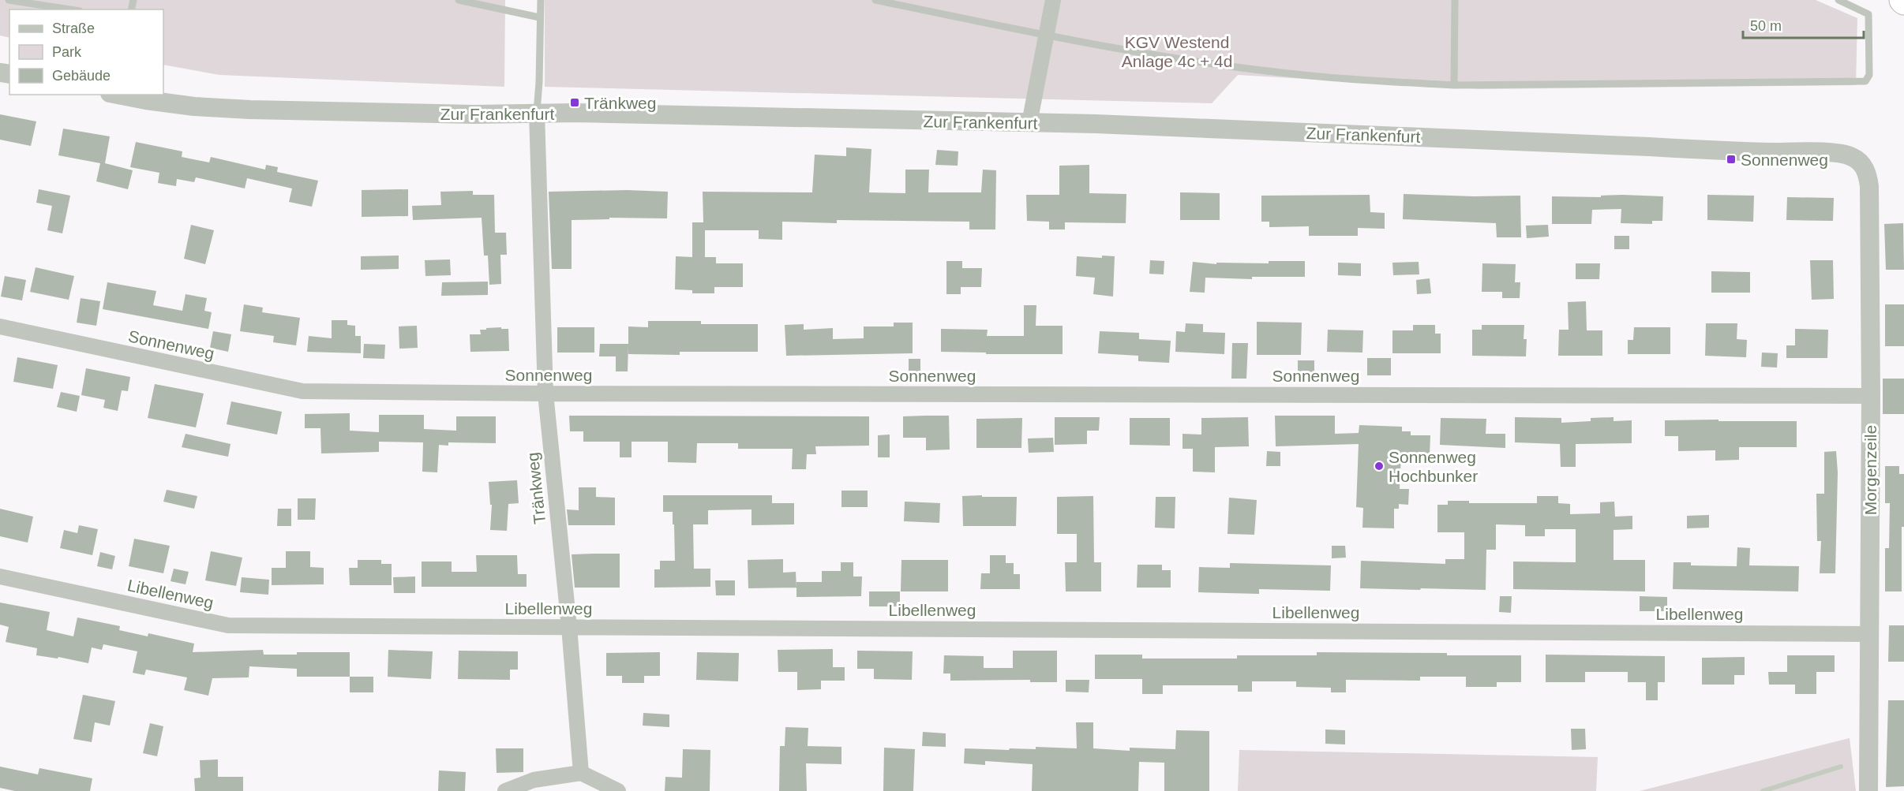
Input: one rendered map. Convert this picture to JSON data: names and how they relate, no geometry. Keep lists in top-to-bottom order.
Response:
{
  "streets": {
    "street": [
      "Zur Frankenfurt",
      "Sonnenweg",
      "Morgenzeile",
      "Tränkweg",
      "Libellenweg"
    ]
  },
  "crossings": [
    ["Zur Frankenfurt", "Morgenzeile"],
    ["Zur Frankenfurt", "Tränkweg"],
    ["Sonnenweg", "Morgenzeile"],
    ["Sonnenweg", "Tränkweg"],
    ["Morgenzeile", "Libellenweg"],
    ["Tränkweg", "Libellenweg"]
  ],
  "parks": ["KGV Westend Anlage 4c + 4d"],
  "places": {
    "transit": ["Tränkweg", "Sonnenweg"],
    "other": ["Sonnenweg Hochbunker"]
  },
  "legend": ["Straße", "Park", "Gebäude"],
  "scale_bar": "50 m"
}
